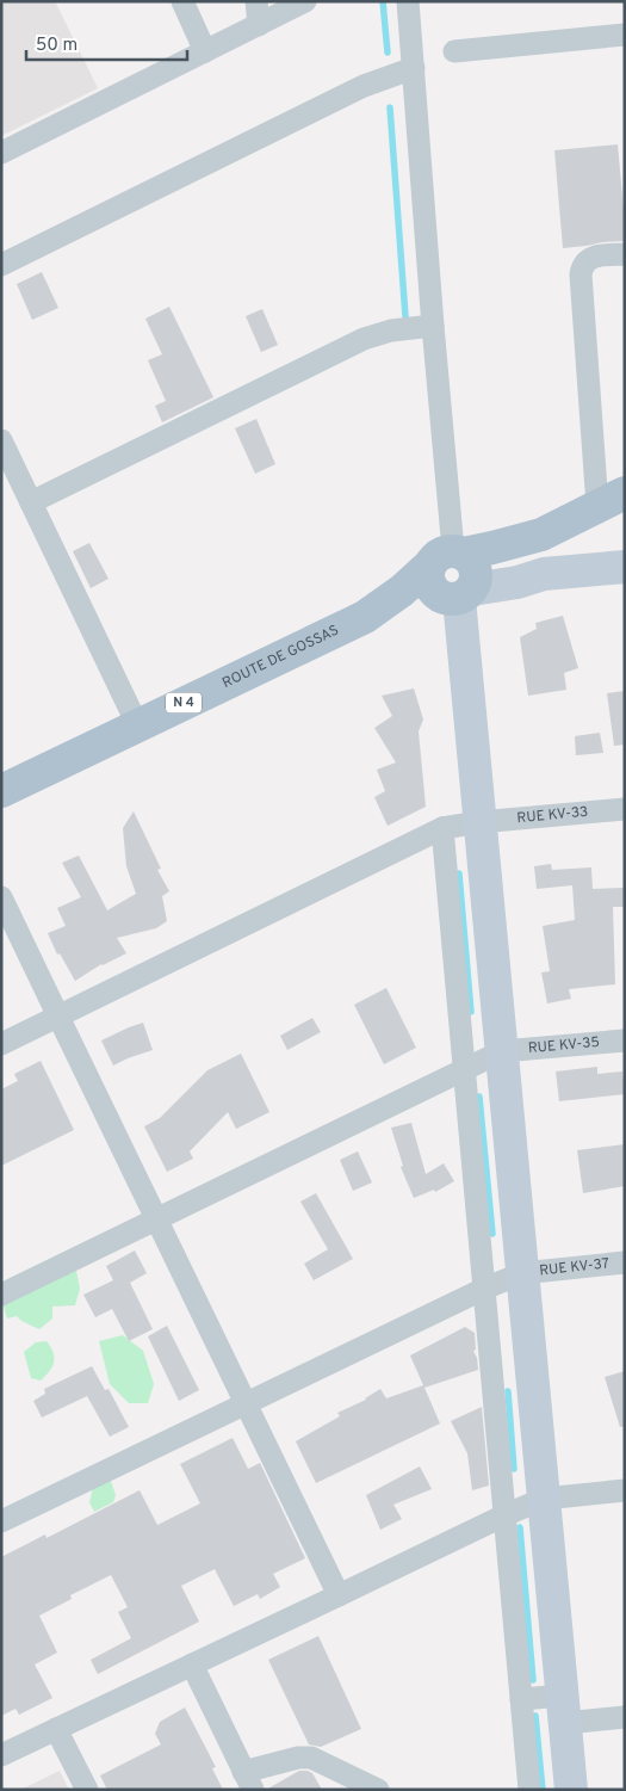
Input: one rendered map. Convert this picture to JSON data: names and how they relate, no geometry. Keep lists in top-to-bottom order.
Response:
{
  "streets": {
    "main road": ["ROUTE DE GOSSAS", "N 4"],
    "street": ["RUE KV-33", "RUE KV-35", "RUE KV-37"]
  },
  "crossings": [
    ["ROUTE DE GOSSAS", "N 4"]
  ],
  "scale_bar": "50 m"
}
